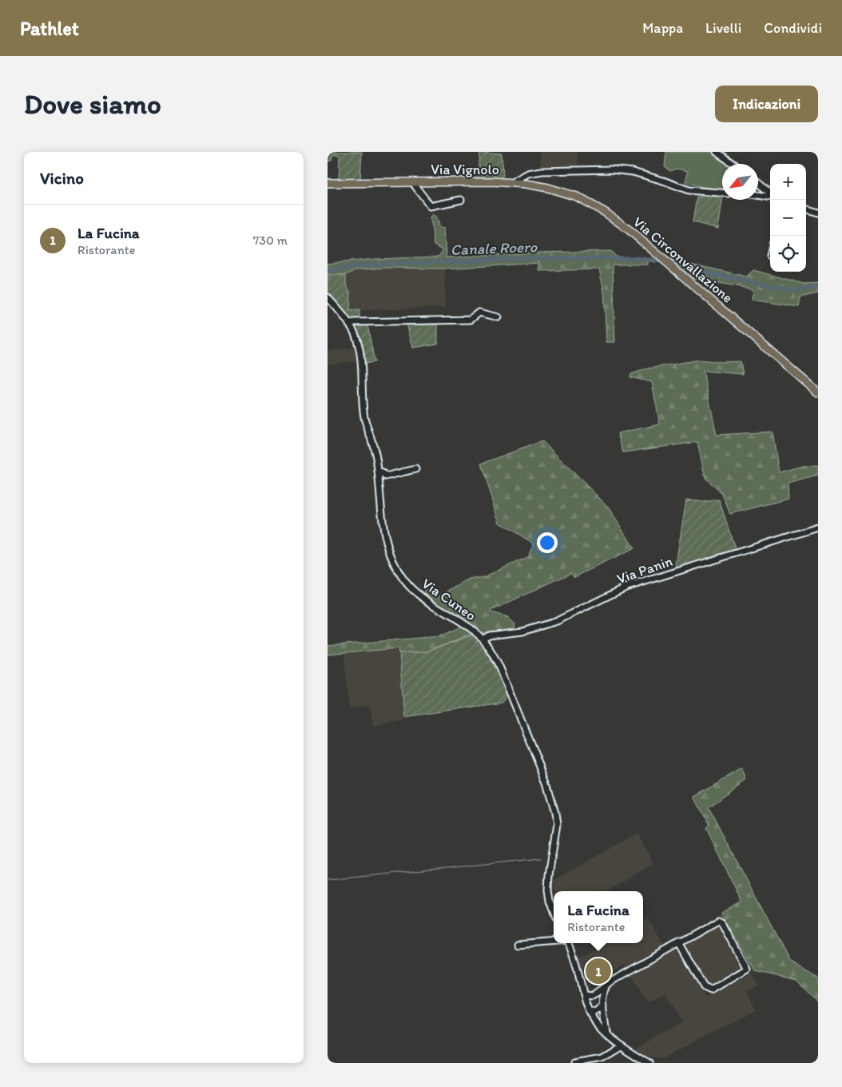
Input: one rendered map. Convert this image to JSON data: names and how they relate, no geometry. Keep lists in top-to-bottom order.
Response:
{
  "streets": {
    "main road": ["Via Vignolo", "Via Circonvallazione"],
    "street": ["Via Panin", "Via Cuneo"]
  },
  "crossings": [
    ["Via Vignolo", "Via Circonvallazione"],
    ["Via Panin", "Via Cuneo"]
  ],
  "water": ["Canale Roero"],
  "north": "bottom left",
  "page": {
    "header": "Pathlet",
    "nav": ["Mappa", "Livelli", "Condividi"],
    "buttons": "Indicazioni",
    "title": "Dove siamo",
    "heading": "Vicino",
    "map_buttons": ["+", "−"],
    "list": [
      {
        "mark": "1",
        "name": "La Fucina",
        "note": "Ristorante",
        "value": "730 m"
      }
    ],
    "popup": ["La Fucina", "Ristorante"],
    "pins": "1"
  }
}
